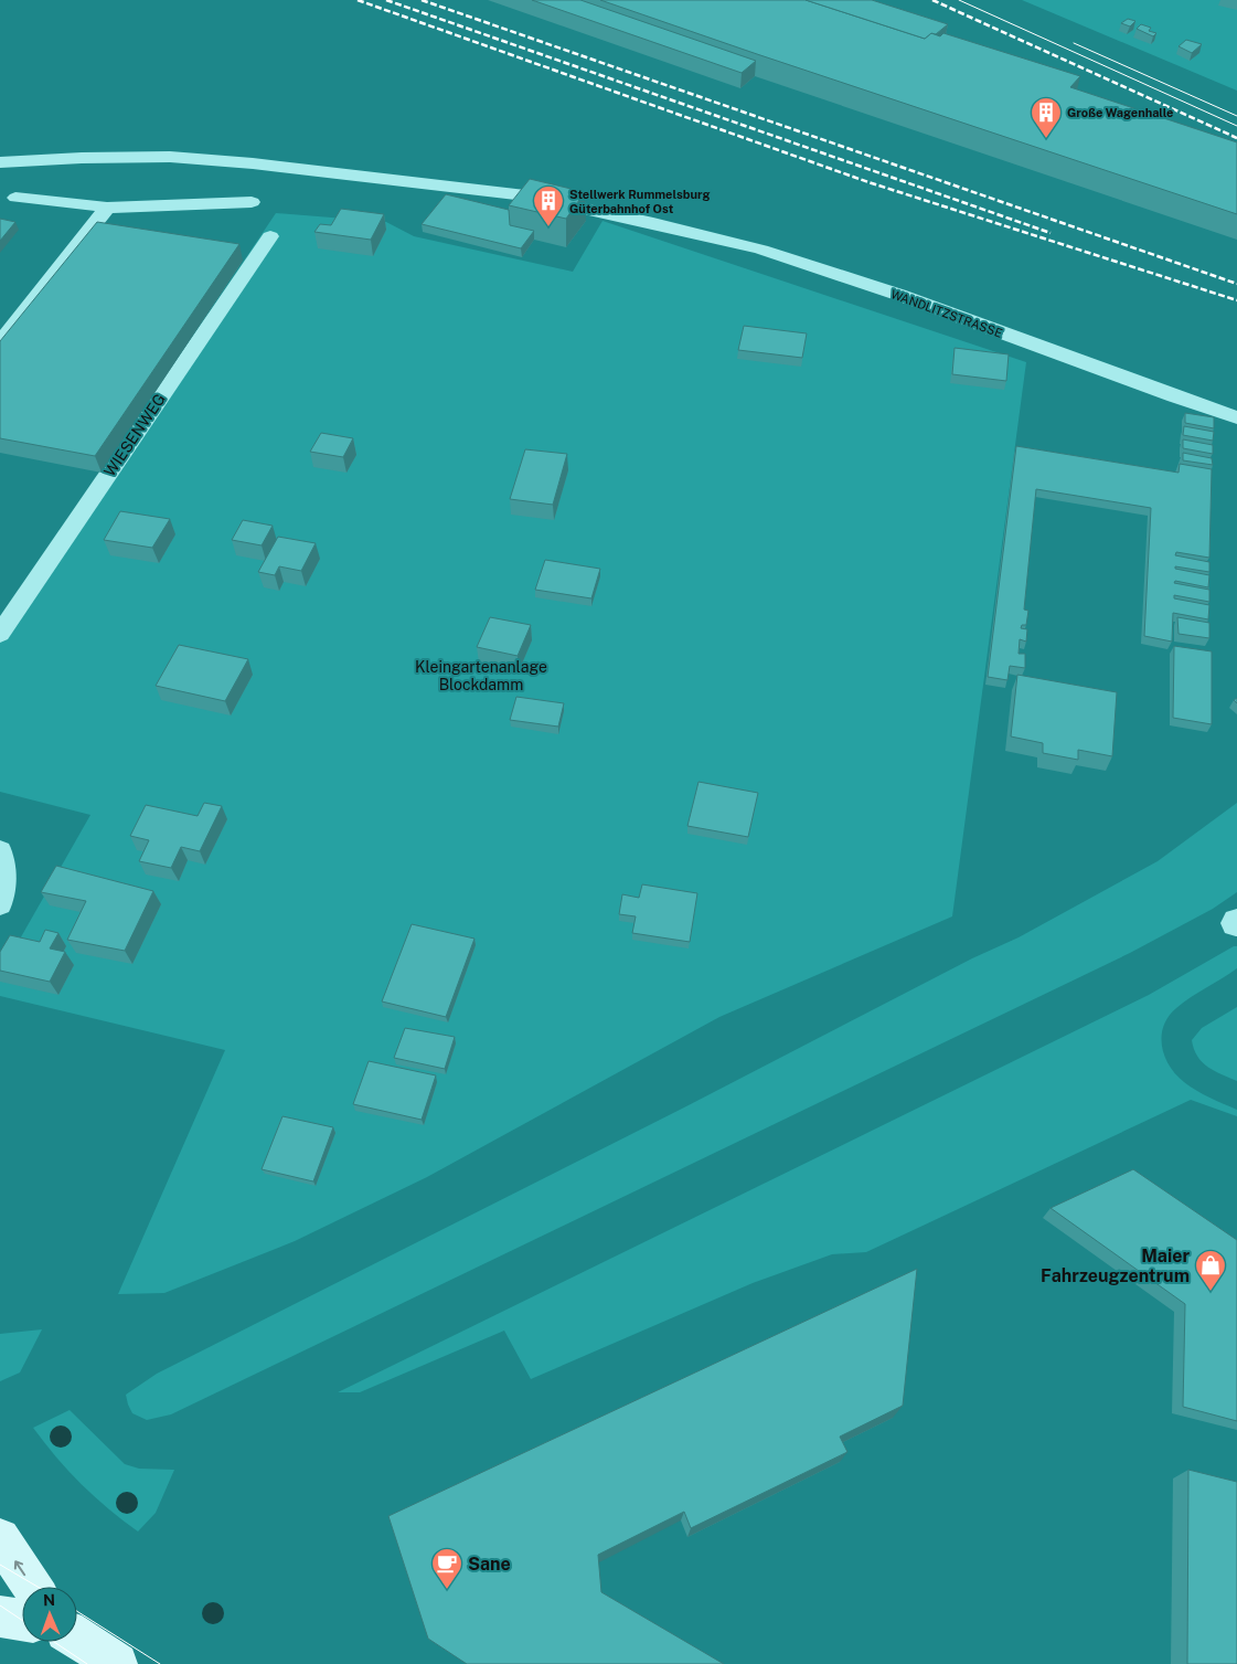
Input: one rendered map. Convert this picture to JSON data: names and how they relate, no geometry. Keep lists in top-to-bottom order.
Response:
{
  "streets": {
    "lane": ["WANDLITZSTRASSE", "WIESENWEG"]
  },
  "parks": ["Kleingartenanlage Blockdamm"],
  "places": {
    "building": ["Große Wagenhalle", "Stellwerk Rummelsburg Güterbahnhof Ost"],
    "shop": ["Maier Fahrzeugzentrum"],
    "cafe": ["Sane"]
  },
  "north": "top"
}
